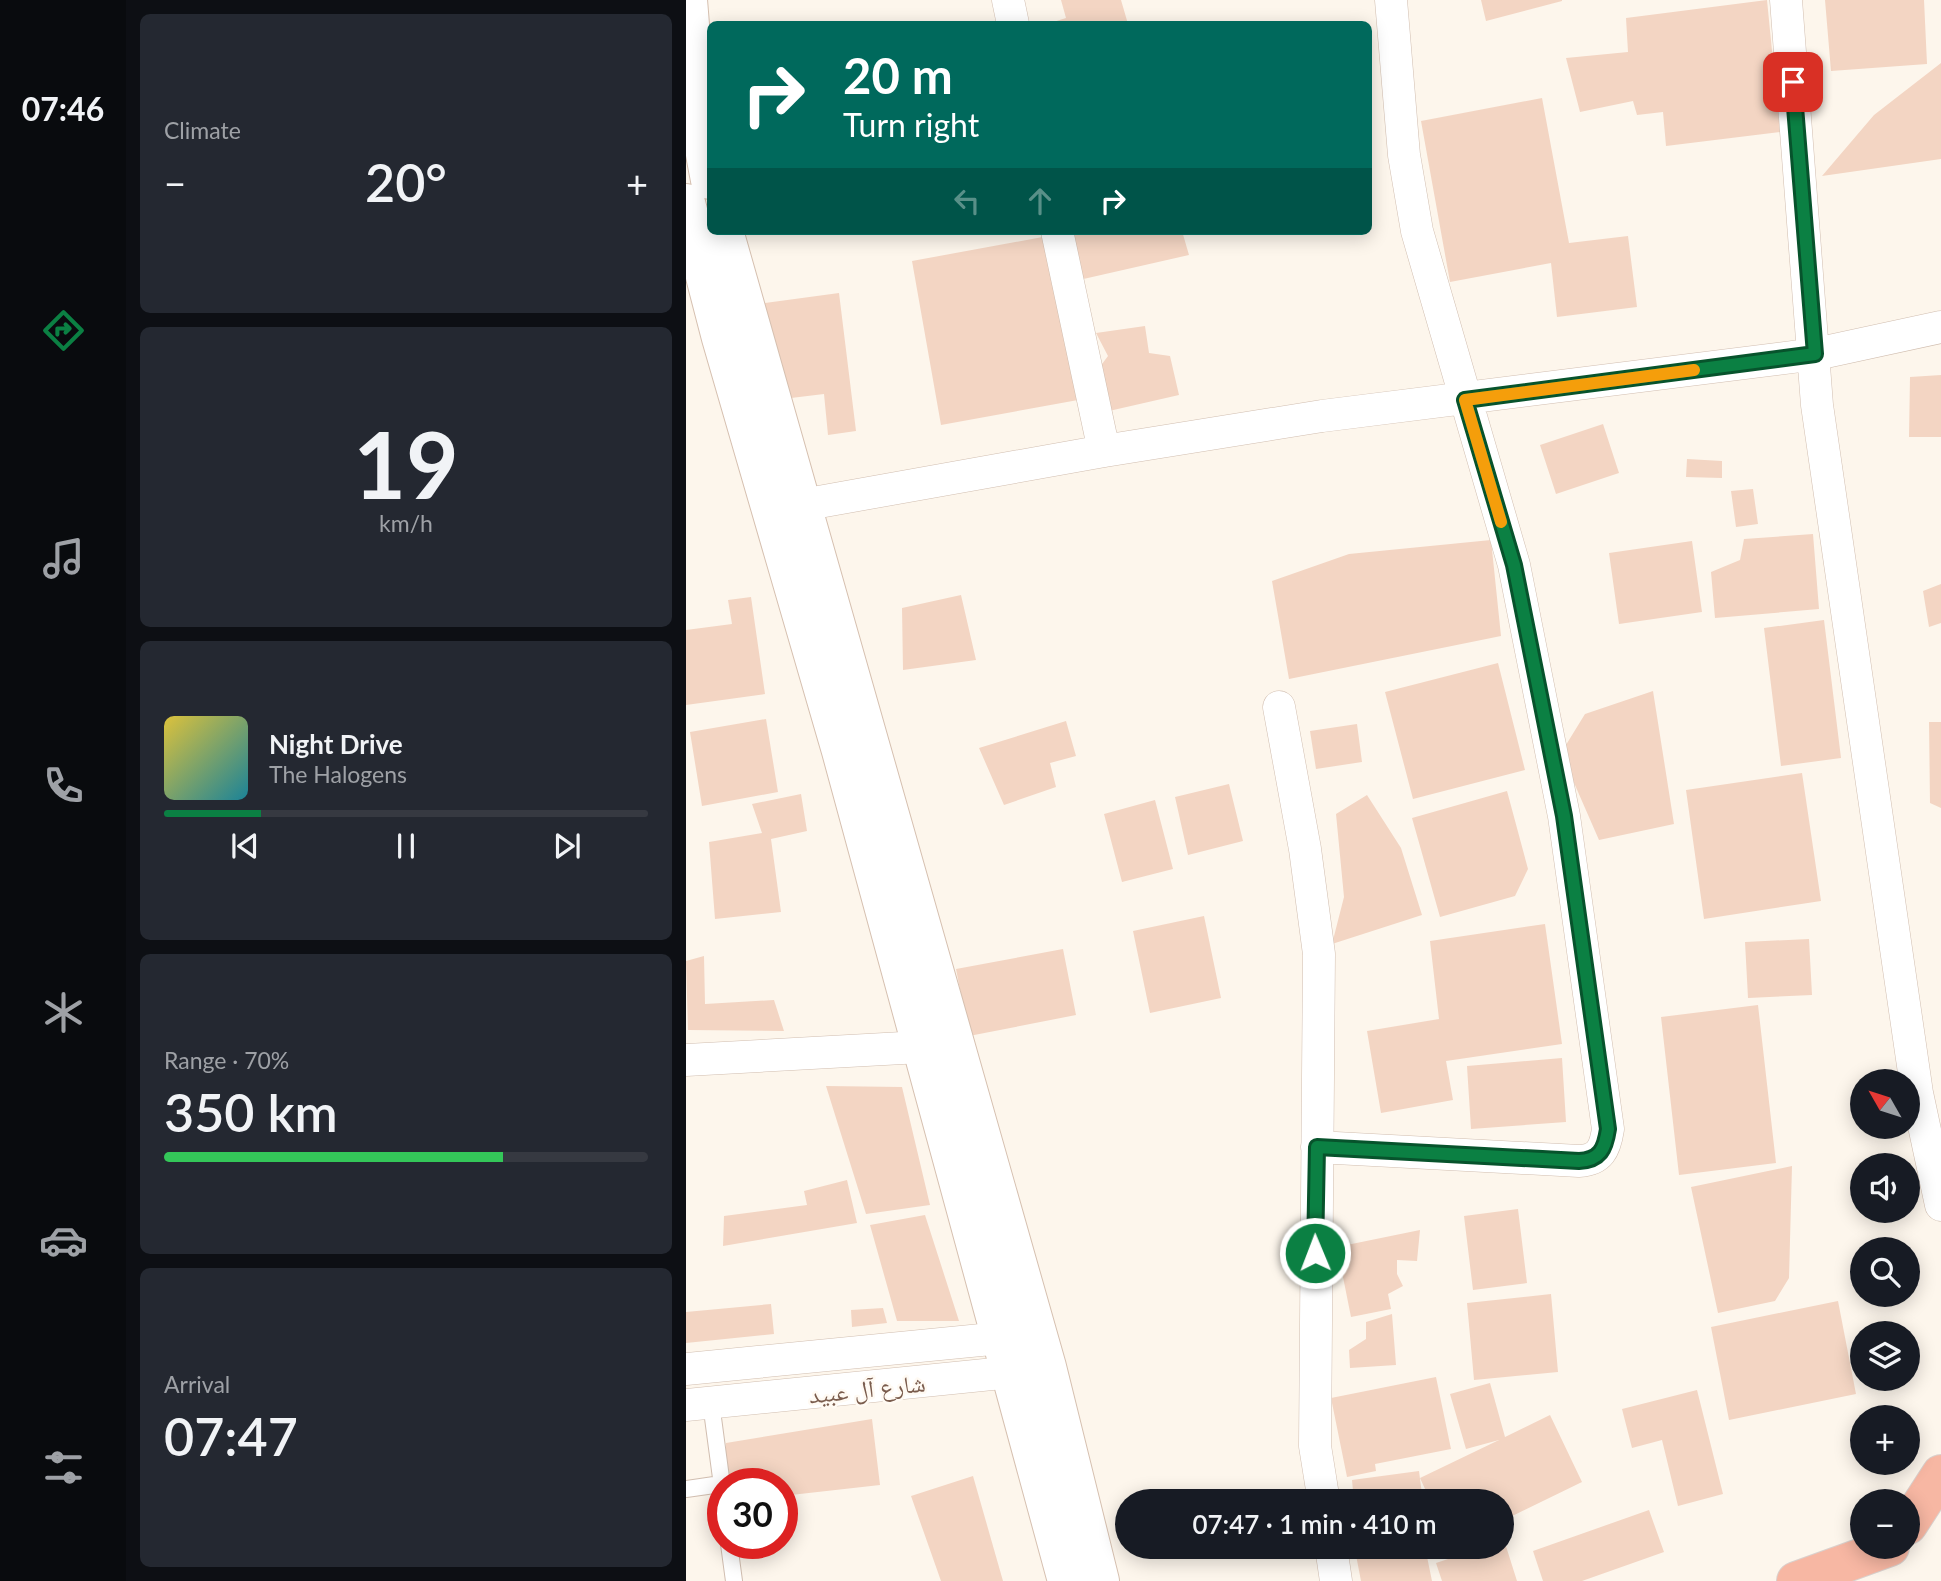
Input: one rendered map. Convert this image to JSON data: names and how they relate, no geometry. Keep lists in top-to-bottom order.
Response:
{
  "streets": {
    "street": ["شارع آل عبيد"]
  },
  "north": "top left",
  "page": {
    "tabs": "07:46",
    "tile": [
      "Climate",
      ["19", "km/h"],
      ["Range · 70%", "350 km"],
      ["Arrival", "07:47"]
    ],
    "turn": ["20 m", "Turn right"],
    "heat": ["−", "20°", "+"],
    "song": ["Night Drive", "The Halogens"],
    "map_buttons": ["+", "−"],
    "limit": "30",
    "trip": "07:47 · 1 min · 410 m"
  }
}
